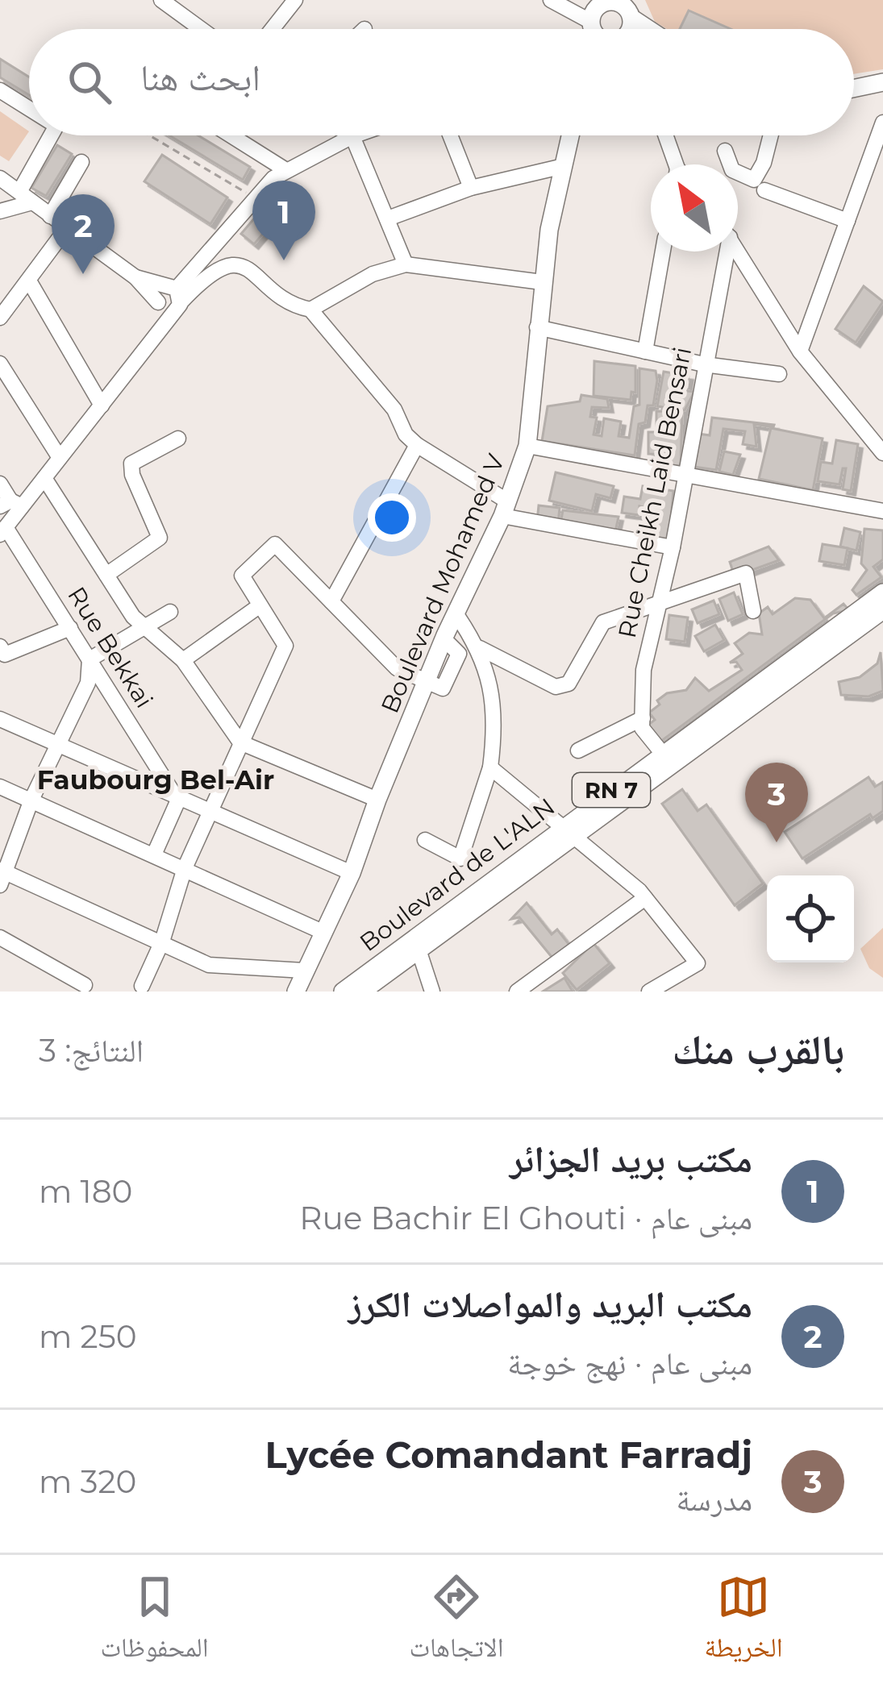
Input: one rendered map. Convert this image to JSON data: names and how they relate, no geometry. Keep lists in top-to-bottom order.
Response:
{
  "streets": {
    "main road": ["Boulevard Mohamed V", "RN 7", "Boulevard de L'ALN"],
    "street": ["Rue Cheikh Laid Bensari", "Rue Bekkai"]
  },
  "districts": ["Faubourg Bel-Air"],
  "north": "top left",
  "page": {
    "search": "ابحث هنا",
    "pins": ["1", "2", "3"],
    "heading": ["بالقرب منك", "النتائج: 3"],
    "list": [
      {
        "mark": "1",
        "name": "مكتب بريد الجزائر",
        "note": "مبنى عام · Rue Bachir El Ghouti",
        "value": "180 m"
      },
      {
        "mark": "2",
        "name": "مكتب البريد والمواصلات الكرز",
        "note": "مبنى عام · نهج خوجة",
        "value": "250 m"
      },
      {
        "mark": "3",
        "name": "Lycée Comandant Farradj",
        "note": "مدرسة",
        "value": "320 m"
      }
    ],
    "nav": ["الخريطة", "الاتجاهات", "المحفوظات"]
  }
}
